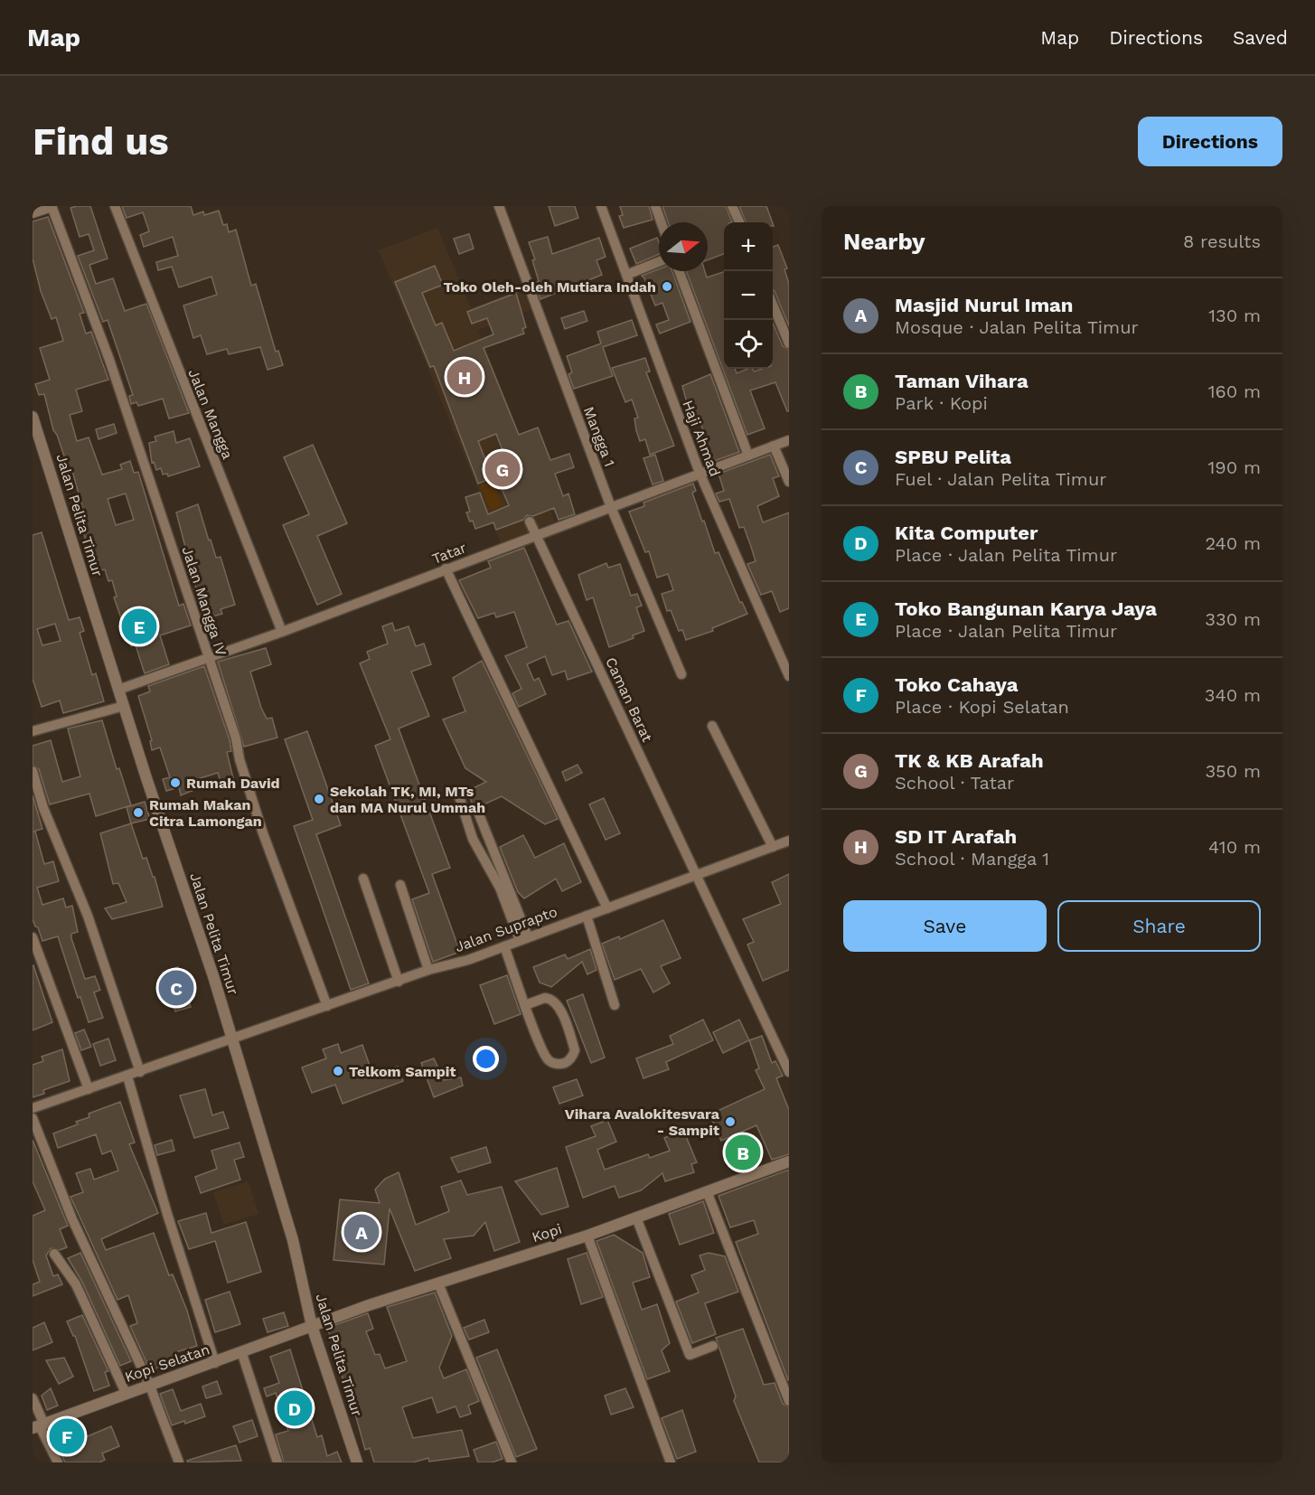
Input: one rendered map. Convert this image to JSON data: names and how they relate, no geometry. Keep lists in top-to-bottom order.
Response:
{
  "streets": {
    "street": [
      "Jalan Mangga",
      "Mangga 1",
      "Haji Ahmad",
      "Jalan Pelita Timur",
      "Tatar",
      "Jalan Mangga IV",
      "Caman Barat",
      "Jalan Suprapto",
      "Kopi",
      "Kopi Selatan"
    ]
  },
  "crossings": [
    ["Jalan Mangga", "Tatar"],
    ["Mangga 1", "Tatar"],
    ["Haji Ahmad", "Tatar"],
    ["Jalan Pelita Timur", "Tatar"],
    ["Jalan Pelita Timur", "Jalan Suprapto"],
    ["Jalan Pelita Timur", "Kopi"],
    ["Jalan Pelita Timur", "Kopi Selatan"],
    ["Tatar", "Jalan Mangga IV"],
    ["Tatar", "Caman Barat"],
    ["Jalan Mangga IV", "Jalan Suprapto"],
    ["Caman Barat", "Jalan Suprapto"],
    ["Kopi", "Kopi Selatan"]
  ],
  "places": [
    "Toko Oleh-oleh Mutiara Indah",
    "Rumah David",
    "Sekolah TK, MI, MTs dan MA Nurul Ummah",
    "Rumah Makan Citra Lamongan",
    "Telkom Sampit",
    "Vihara Avalokitesvara - Sampit"
  ],
  "north": "right",
  "page": {
    "header": "Map",
    "nav": ["Map", "Directions", "Saved"],
    "buttons": [
      "Directions",
      ["Save", "Share"]
    ],
    "title": "Find us",
    "heading": ["Nearby", "8 results"],
    "map_buttons": ["+", "−"],
    "list": [
      {
        "mark": "A",
        "name": "Masjid Nurul Iman",
        "note": "Mosque · Jalan Pelita Timur",
        "value": "130 m"
      },
      {
        "mark": "B",
        "name": "Taman Vihara",
        "note": "Park · Kopi",
        "value": "160 m"
      },
      {
        "mark": "C",
        "name": "SPBU Pelita",
        "note": "Fuel · Jalan Pelita Timur",
        "value": "190 m"
      },
      {
        "mark": "D",
        "name": "Kita Computer",
        "note": "Place · Jalan Pelita Timur",
        "value": "240 m"
      },
      {
        "mark": "E",
        "name": "Toko Bangunan Karya Jaya",
        "note": "Place · Jalan Pelita Timur",
        "value": "330 m"
      },
      {
        "mark": "F",
        "name": "Toko Cahaya",
        "note": "Place · Kopi Selatan",
        "value": "340 m"
      },
      {
        "mark": "G",
        "name": "TK & KB Arafah",
        "note": "School · Tatar",
        "value": "350 m"
      },
      {
        "mark": "H",
        "name": "SD IT Arafah",
        "note": "School · Mangga 1",
        "value": "410 m"
      }
    ],
    "pins": [
      "H",
      "G",
      "E",
      "C",
      "B",
      "A",
      "D",
      "F"
    ]
  }
}
